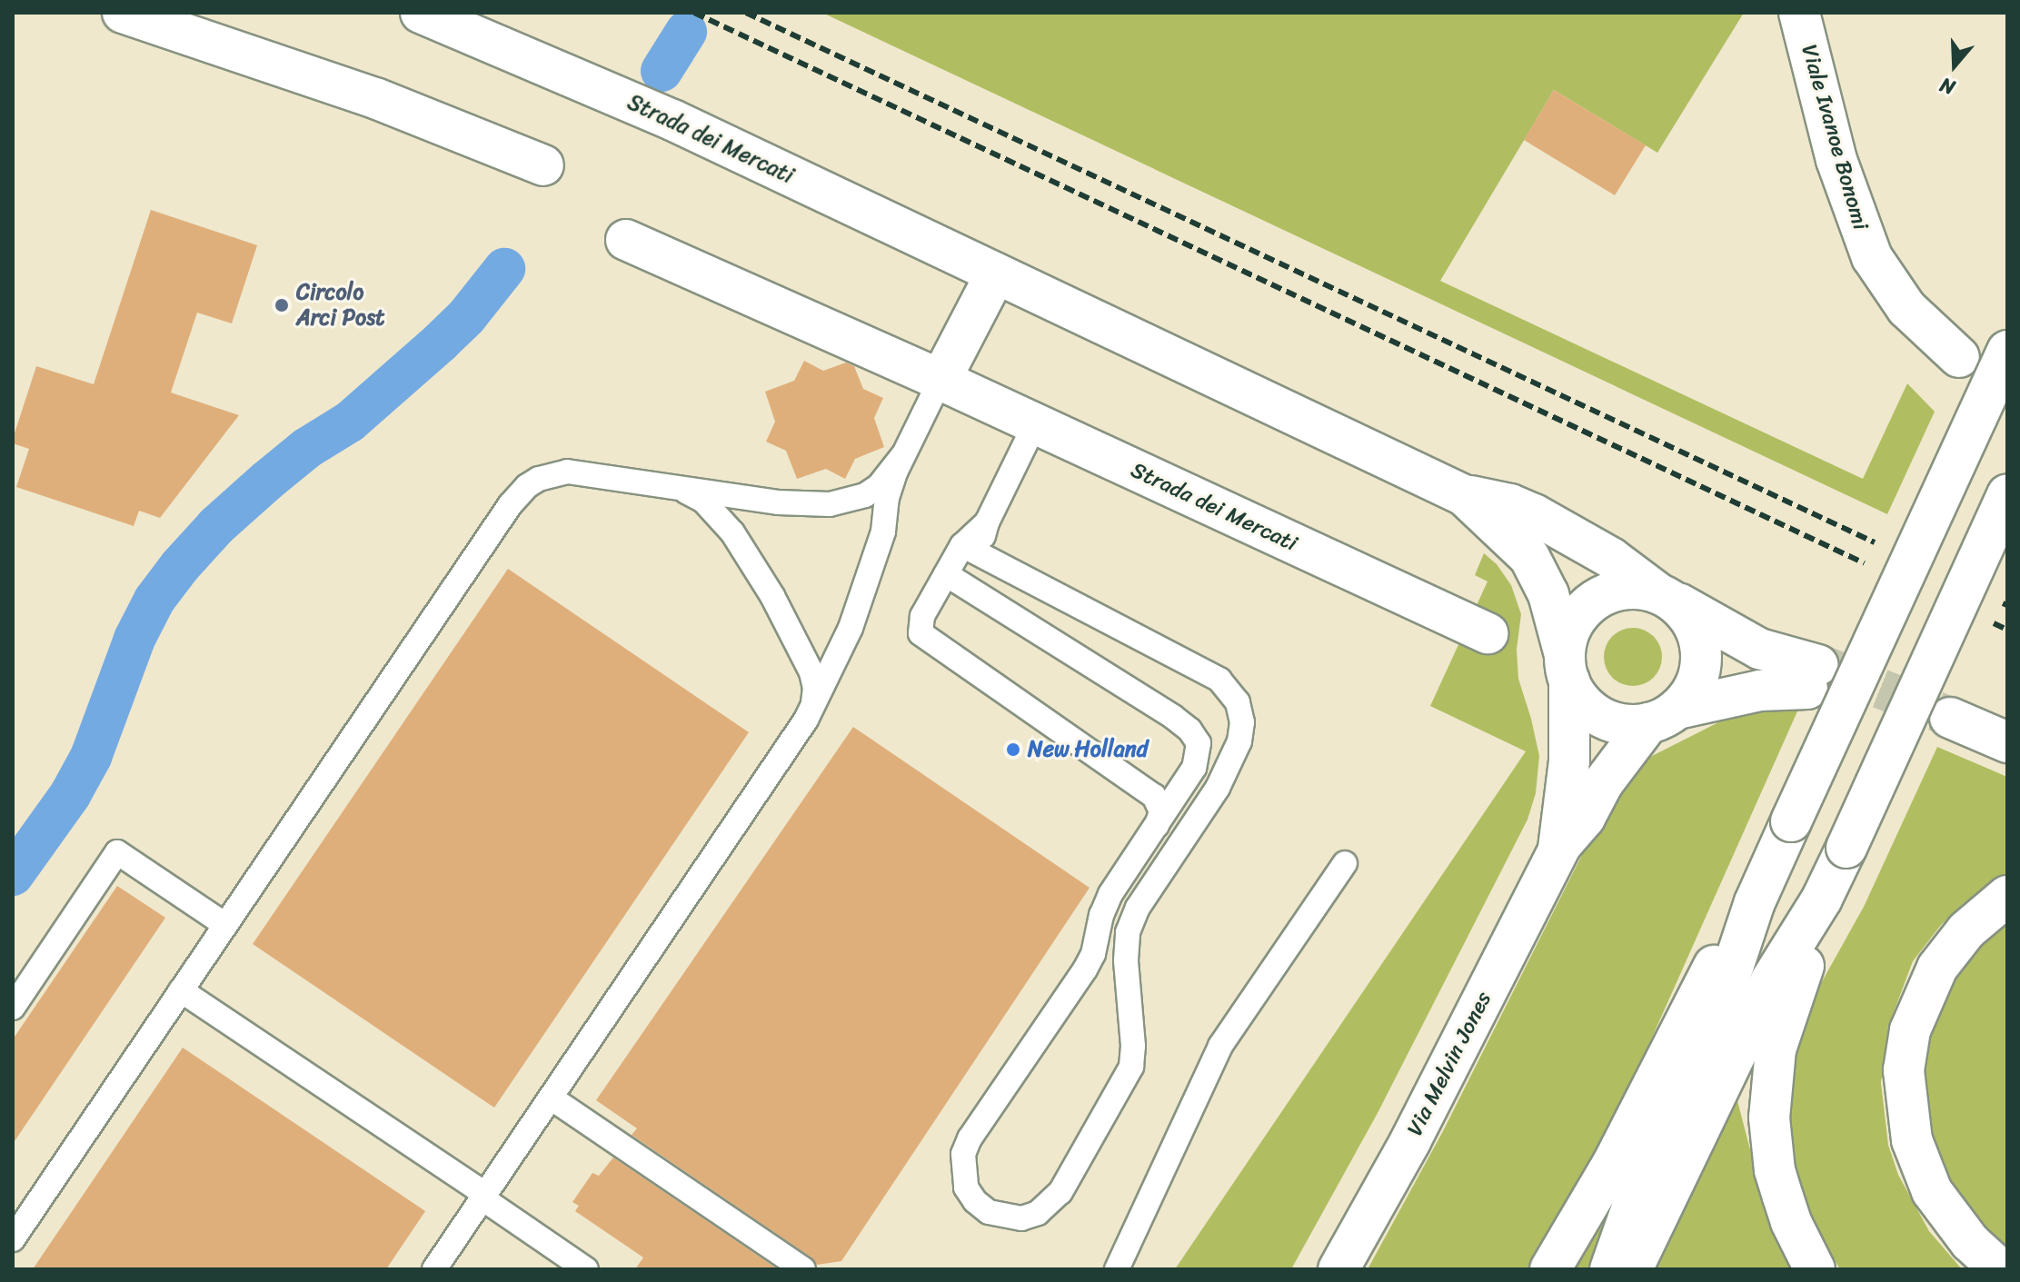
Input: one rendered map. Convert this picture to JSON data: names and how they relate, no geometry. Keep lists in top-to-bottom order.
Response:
{
  "streets": {
    "main road": ["Viale Ivanoe Bonomi", "Strada dei Mercati", "Via Melvin Jones"]
  },
  "crossings": [
    ["Strada dei Mercati", "Via Melvin Jones"]
  ],
  "places": ["Circolo Arci Post", "New Holland"],
  "north": "bottom"
}
